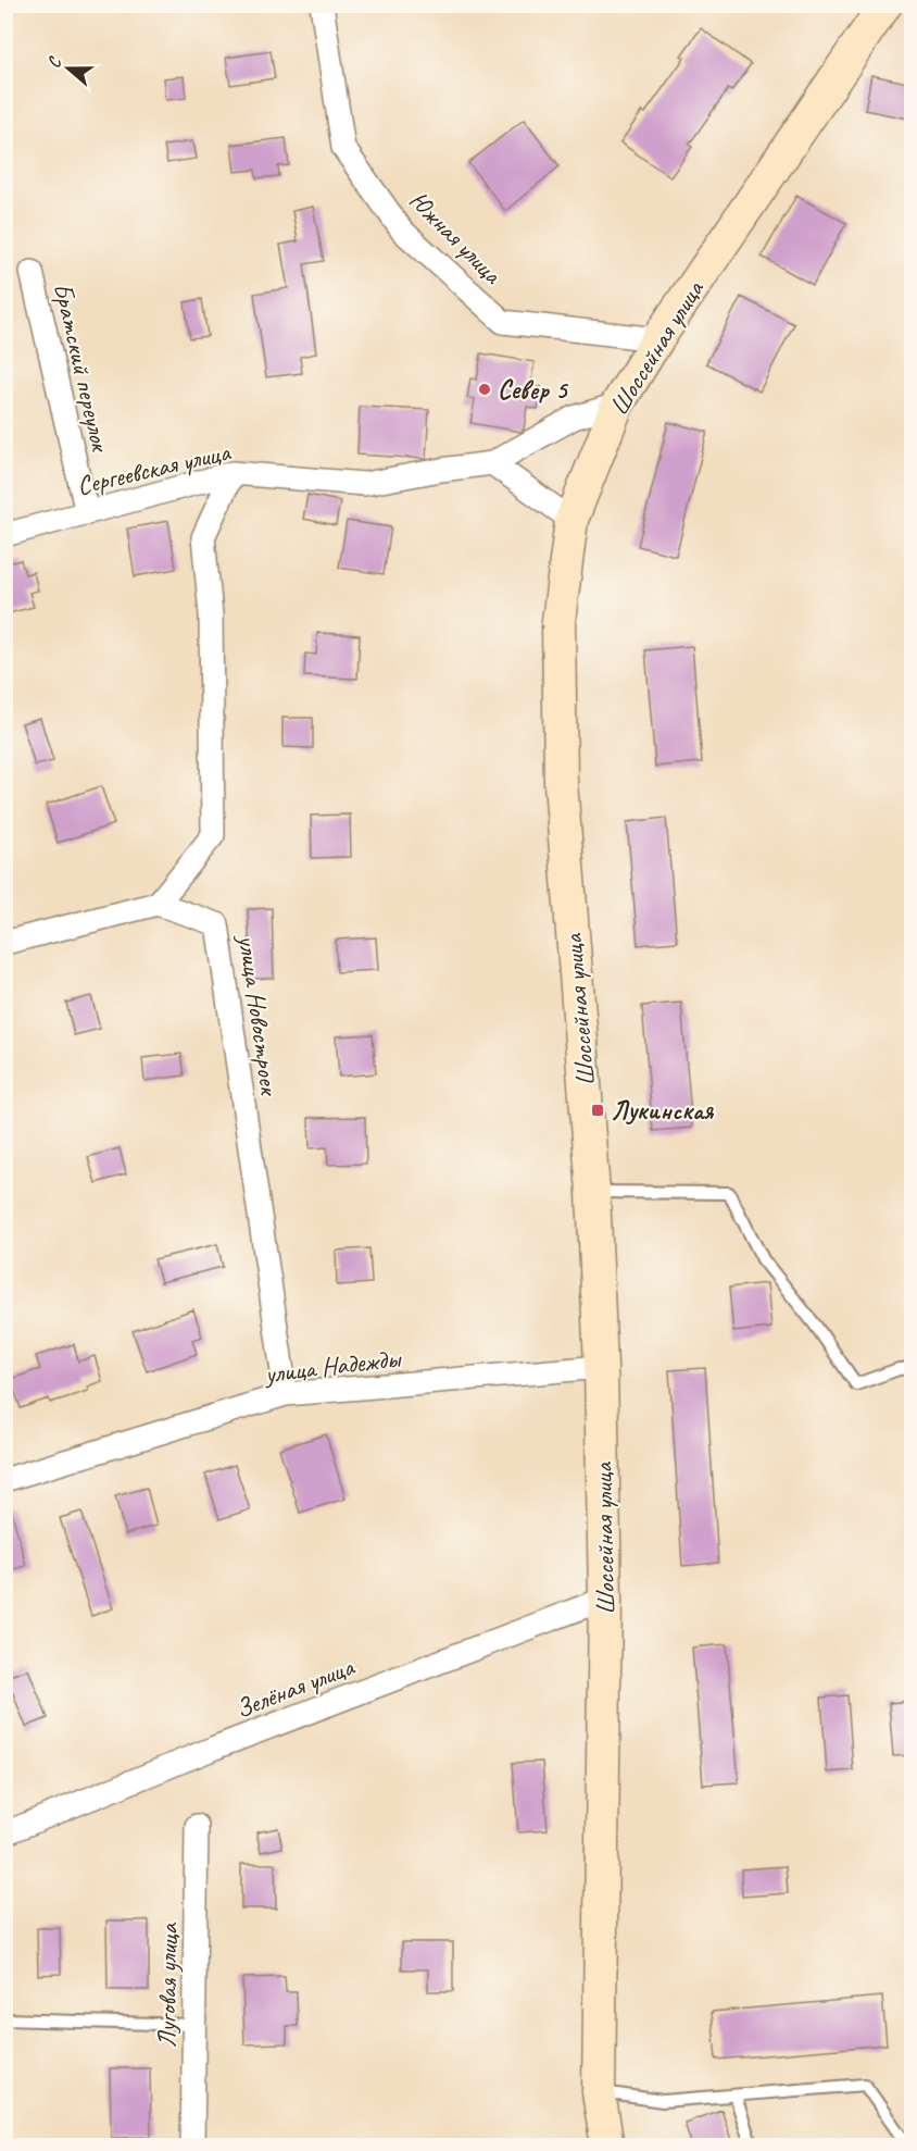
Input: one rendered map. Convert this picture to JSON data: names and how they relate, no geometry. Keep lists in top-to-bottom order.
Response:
{
  "streets": {
    "main road": ["Шоссейная улица"],
    "street": [
      "Южная улица",
      "Братский переулок",
      "Сергеевская улица",
      "улица Новостроек",
      "улица Надежды",
      "Зелёная улица",
      "Луговая улица"
    ]
  },
  "crossings": [
    ["Южная улица", "Шоссейная улица"],
    ["Шоссейная улица", "улица Надежды"],
    ["Шоссейная улица", "Зелёная улица"],
    ["Братский переулок", "Сергеевская улица"],
    ["улица Новостроек", "улица Надежды"]
  ],
  "places": {
    "other": ["Север 5"],
    "transit": ["Лукинская"]
  },
  "north": "left"
}
